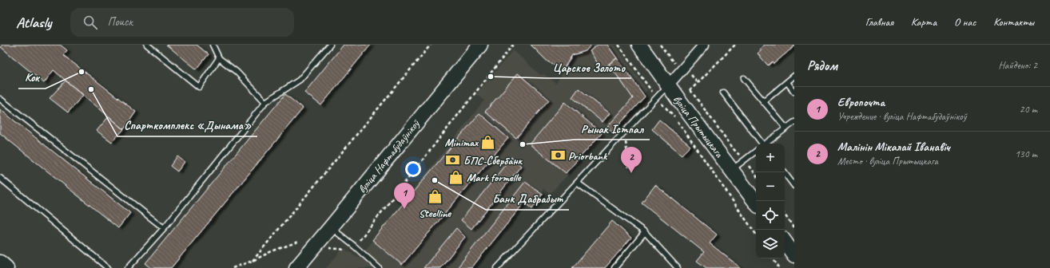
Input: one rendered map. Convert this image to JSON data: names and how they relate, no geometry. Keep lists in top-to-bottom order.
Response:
{
  "streets": {
    "main road": ["вуліца Прытыцкага", "вуліца Нафтабудаўнікоў"]
  },
  "places": {
    "other": [
      "Кок",
      "Царское Золото",
      "Спарткомплекс «Дынама»",
      "Рынак Істпал",
      "Банк Дабрабыт"
    ],
    "shop": ["Minimax", "Mark formelle", "Steelline"],
    "bank": ["Priorbank", "БПС-Сбербанк"]
  },
  "page": {
    "header": "Atlasly",
    "search": "Поиск",
    "nav": [
      "Главная",
      "Карта",
      "О нас",
      "Контакты"
    ],
    "heading": ["Рядом", "Найдено: 2"],
    "list": [
      {
        "mark": "1",
        "name": "Европочта",
        "note": "Учреждение · вуліца Нафтабудаўнікоў",
        "value": "20 m"
      },
      {
        "mark": "2",
        "name": "Малінін Мікалай Іванавіч",
        "note": "Место · вуліца Прытыцкага",
        "value": "130 m"
      }
    ],
    "map_buttons": ["+", "−"],
    "pins": ["2", "1"]
  }
}
